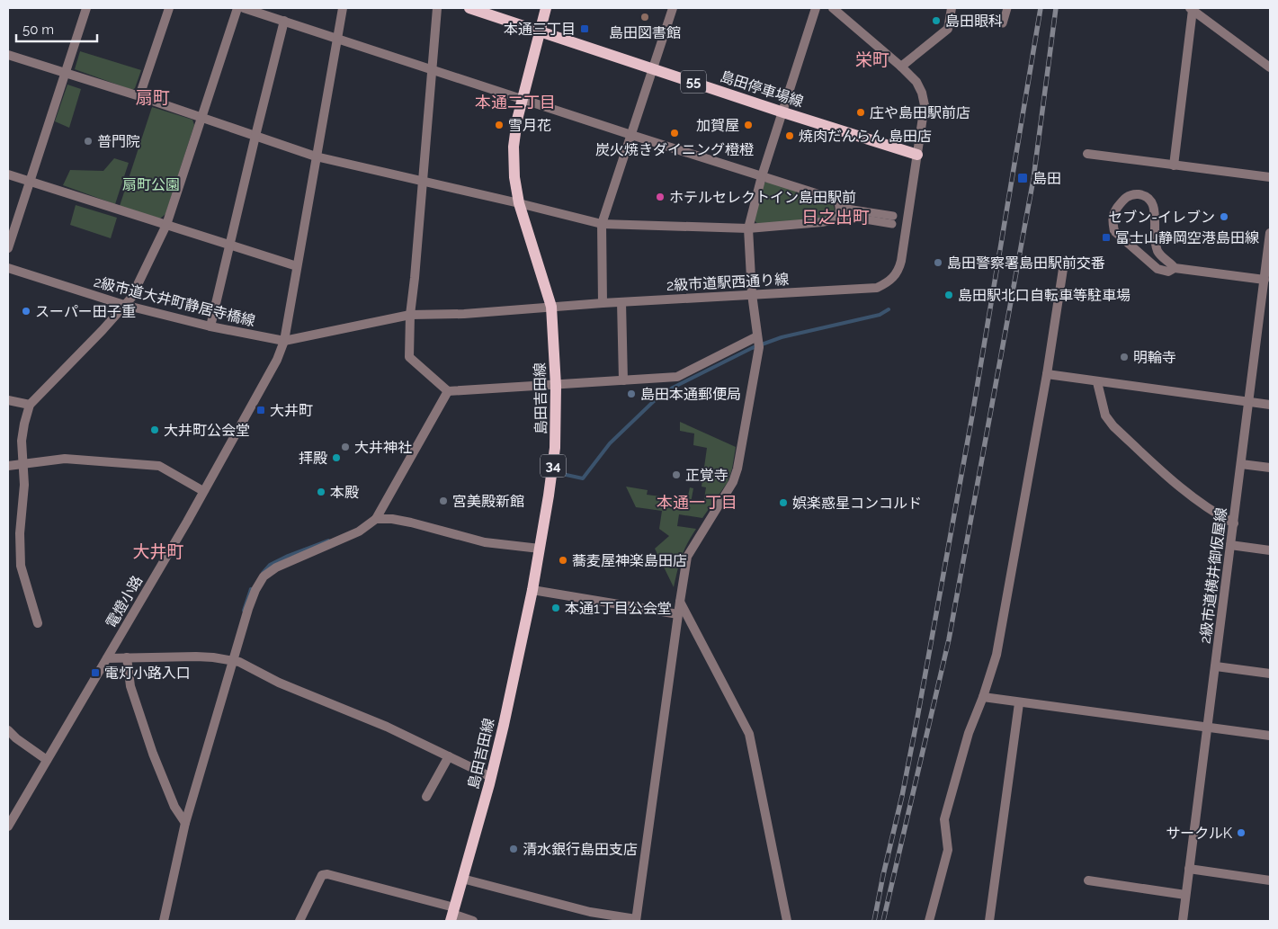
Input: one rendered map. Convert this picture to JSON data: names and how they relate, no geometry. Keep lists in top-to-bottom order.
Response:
{
  "streets": {
    "main road": [
      "55",
      "島田停車場線",
      "島田吉田線",
      "34"
    ],
    "street": [
      "2級市道駅西通り線",
      "2級市道大井町静居寺橋線",
      "2級市道横井御仮屋線",
      "電燈小路"
    ]
  },
  "crossings": [
    ["島田停車場線", "2級市道駅西通り線"],
    ["島田停車場線", "島田吉田線"],
    ["2級市道駅西通り線", "2級市道大井町静居寺橋線"],
    ["2級市道駅西通り線", "島田吉田線"],
    ["2級市道駅西通り線", "電燈小路"],
    ["2級市道大井町静居寺橋線", "電燈小路"]
  ],
  "districts": [
    "栄町",
    "扇町",
    "本通二丁目",
    "日之出町",
    "本通一丁目",
    "大井町"
  ],
  "parks": ["扇町公園"],
  "places": {
    "other": [
      "島田図書館",
      "島田眼科",
      "庄や島田駅前店",
      "雪月花",
      "加賀屋",
      "炭火焼きダイニング橙橙",
      "焼肉だんらん 島田店",
      "普門院",
      "ホテルセレクトイン島田駅前",
      "セブン-イレブン",
      "島田警察署島田駅前交番",
      "島田駅北口自転車等駐車場",
      "スーパー田子重",
      "明輪寺",
      "島田本通郵便局",
      "大井町公会堂",
      "大井神社",
      "拝殿",
      "正覚寺",
      "本殿",
      "宮美殿新館",
      "娯楽惑星コンコルド",
      "蕎麦屋神楽島田店",
      "本通1丁目公会堂",
      "サークルK",
      "清水銀行島田支店"
    ],
    "transit": [
      "本通三丁目",
      "島田",
      "富士山静岡空港島田線",
      "大井町",
      "電灯小路入口"
    ]
  },
  "scale_bar": "50 m"
}
